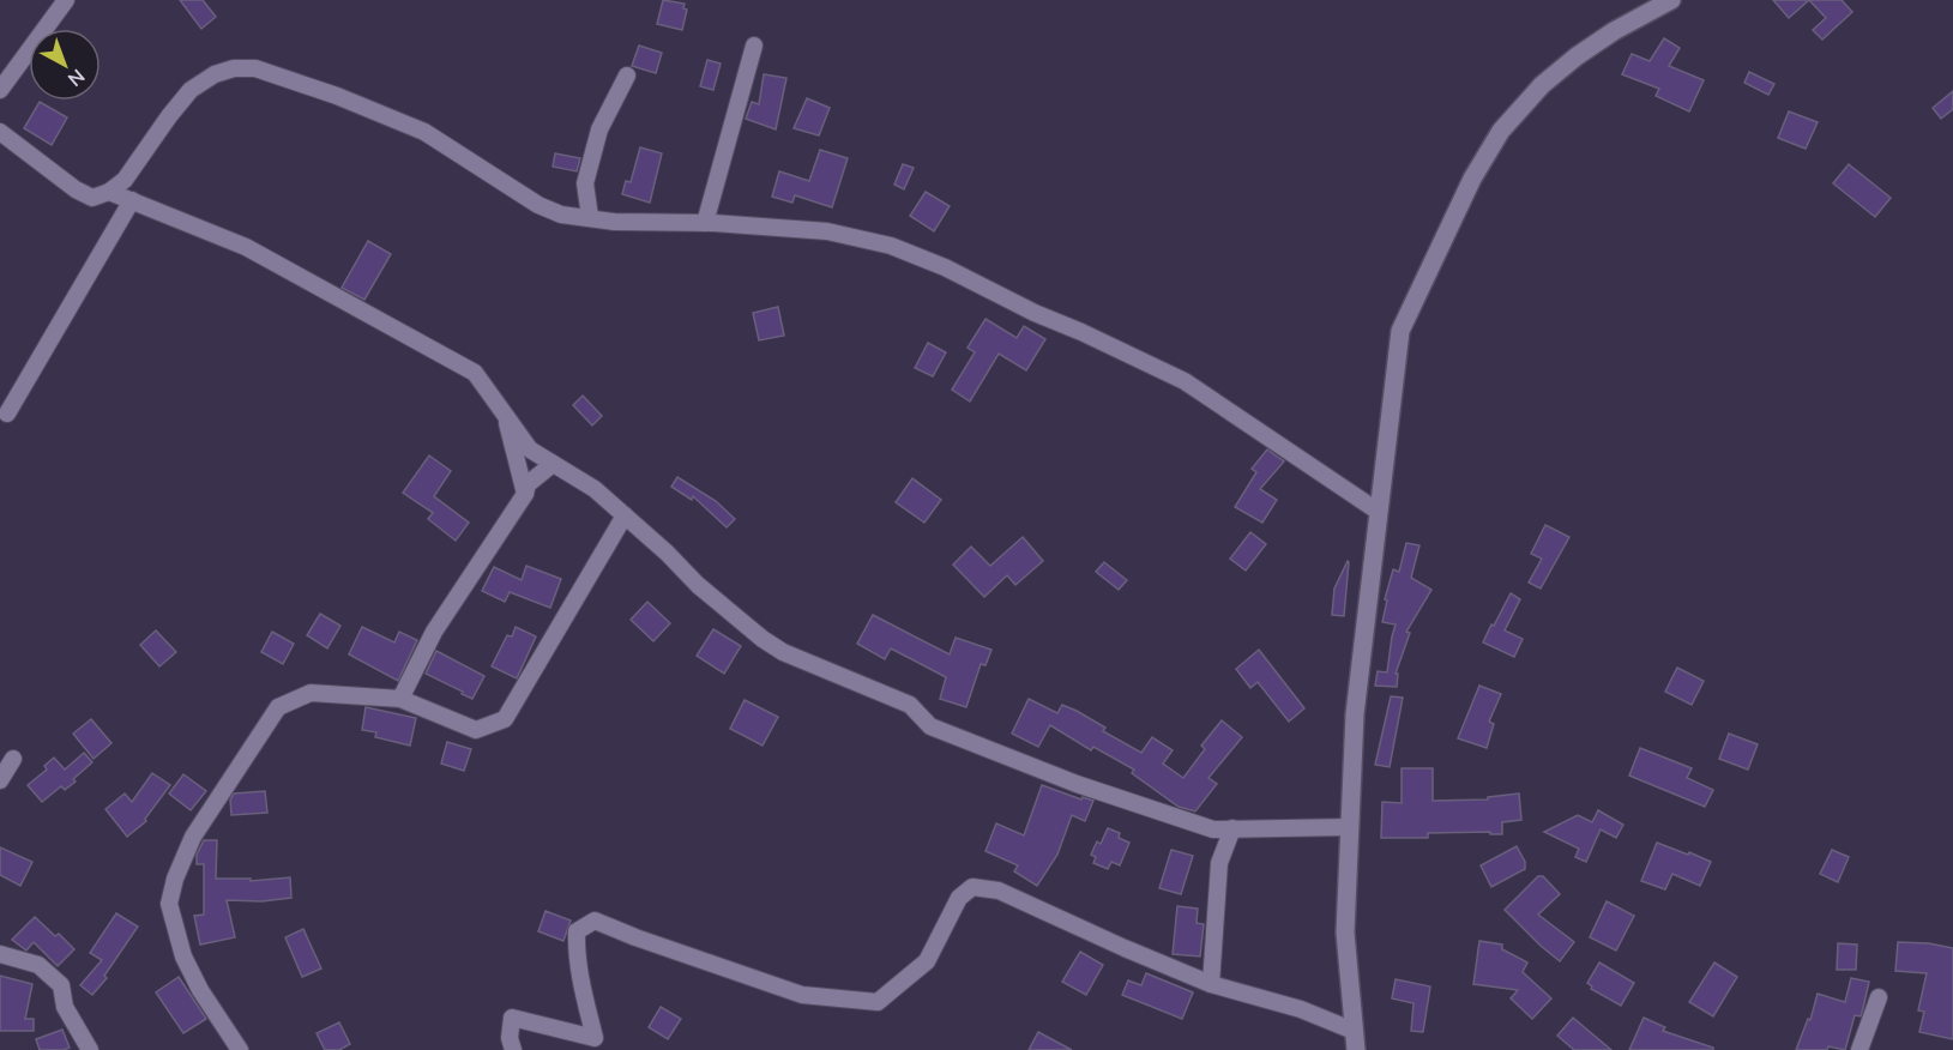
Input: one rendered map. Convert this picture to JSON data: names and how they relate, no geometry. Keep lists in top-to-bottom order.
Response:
{
  "north": "bottom right"
}
